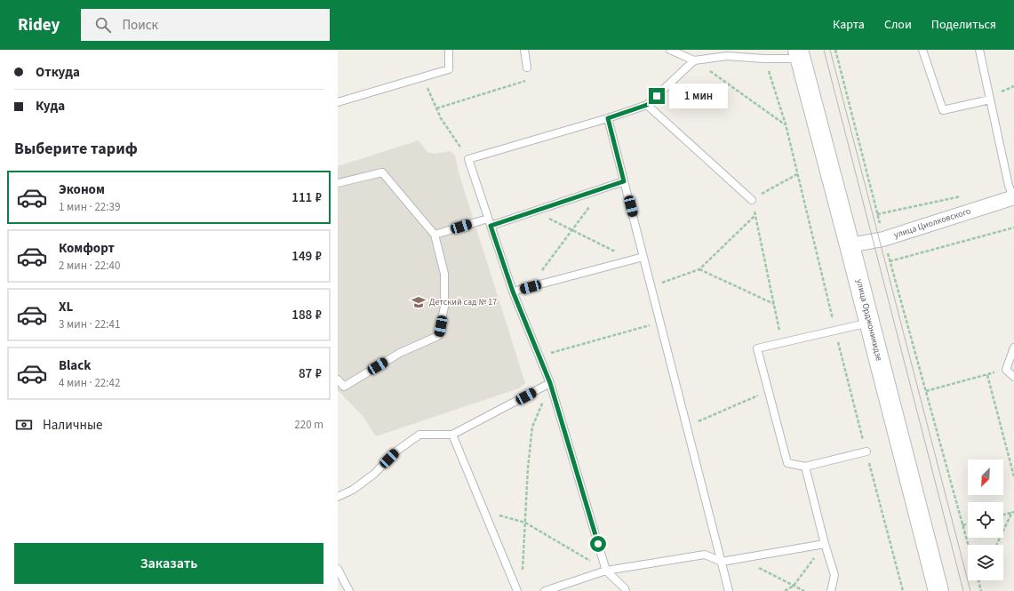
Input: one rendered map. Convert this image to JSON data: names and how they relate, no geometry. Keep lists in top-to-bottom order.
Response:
{
  "streets": {
    "main road": ["улица Орджоникидзе"],
    "street": ["улица Циолковского"]
  },
  "crossings": [
    ["улица Циолковского", "улица Орджоникидзе"]
  ],
  "places": {
    "school or university": ["Детский сад № 17"]
  },
  "north": "bottom left",
  "page": {
    "header": "Ridey",
    "search": "Поиск",
    "nav": ["Карта", "Слои", "Поделиться"],
    "banner": ["Откуда", "Куда"],
    "bubble": "1 мин",
    "heading": "Выберите тариф",
    "list": [
      {
        "name": "Эконом",
        "note": "1 мин · 22:39",
        "value": "111 ₽"
      },
      {
        "name": "Комфорт",
        "note": "2 мин · 22:40",
        "value": "149 ₽"
      },
      {
        "name": "XL",
        "note": "3 мин · 22:41",
        "value": "188 ₽"
      },
      {
        "name": "Black",
        "note": "4 мин · 22:42",
        "value": "87 ₽"
      }
    ],
    "pay": ["Наличные", "220 m"],
    "buttons": "Заказать"
  }
}
